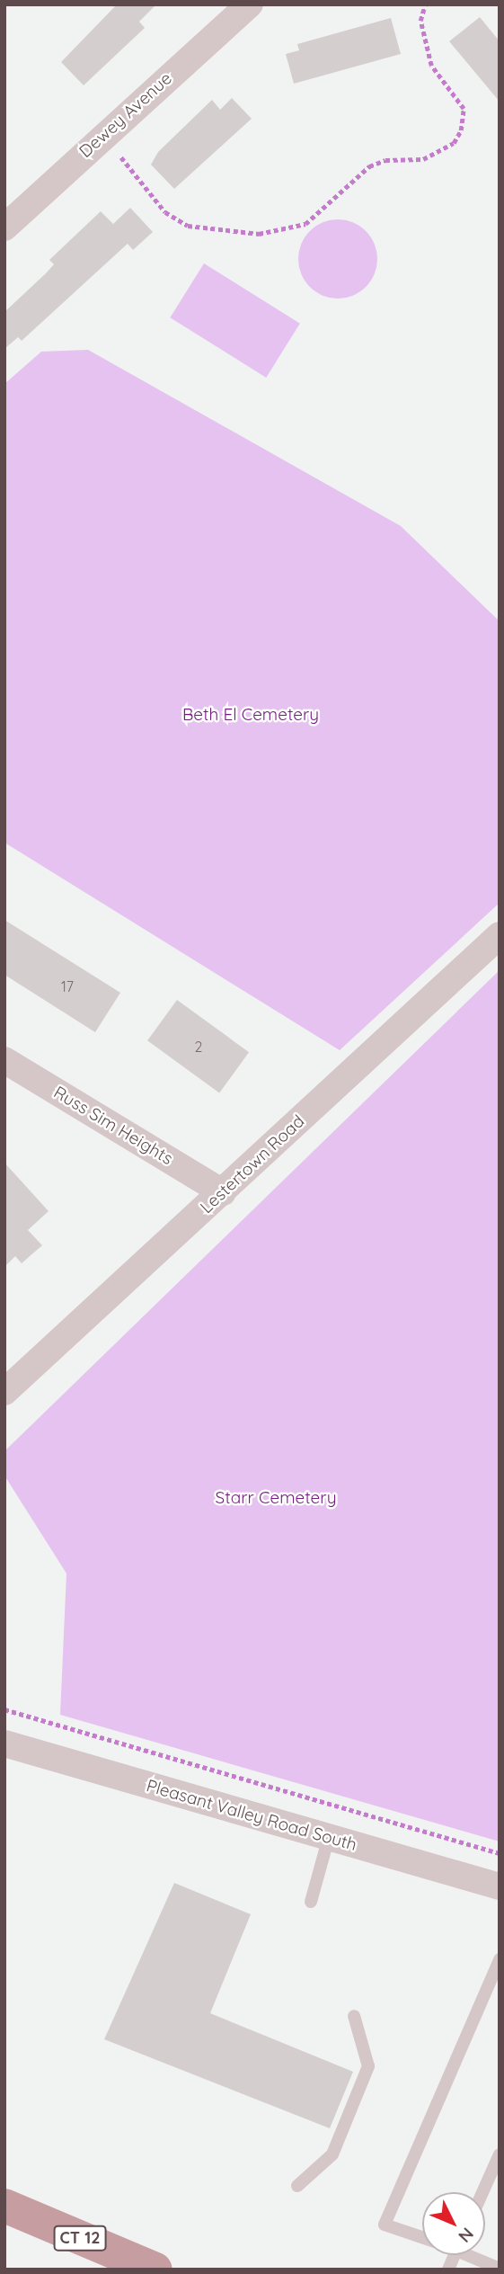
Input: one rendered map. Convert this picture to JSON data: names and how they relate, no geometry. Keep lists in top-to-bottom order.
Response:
{
  "streets": {
    "highway": ["CT 12"],
    "street": [
      "Dewey Avenue",
      "Russ Sim Heights",
      "Lestertown Road",
      "Pleasant Valley Road South"
    ]
  },
  "crossings": [
    ["Russ Sim Heights", "Lestertown Road"]
  ],
  "parks": ["Beth El Cemetery", "Starr Cemetery"],
  "house_numbers": ["17", "2"],
  "north": "bottom right"
}
